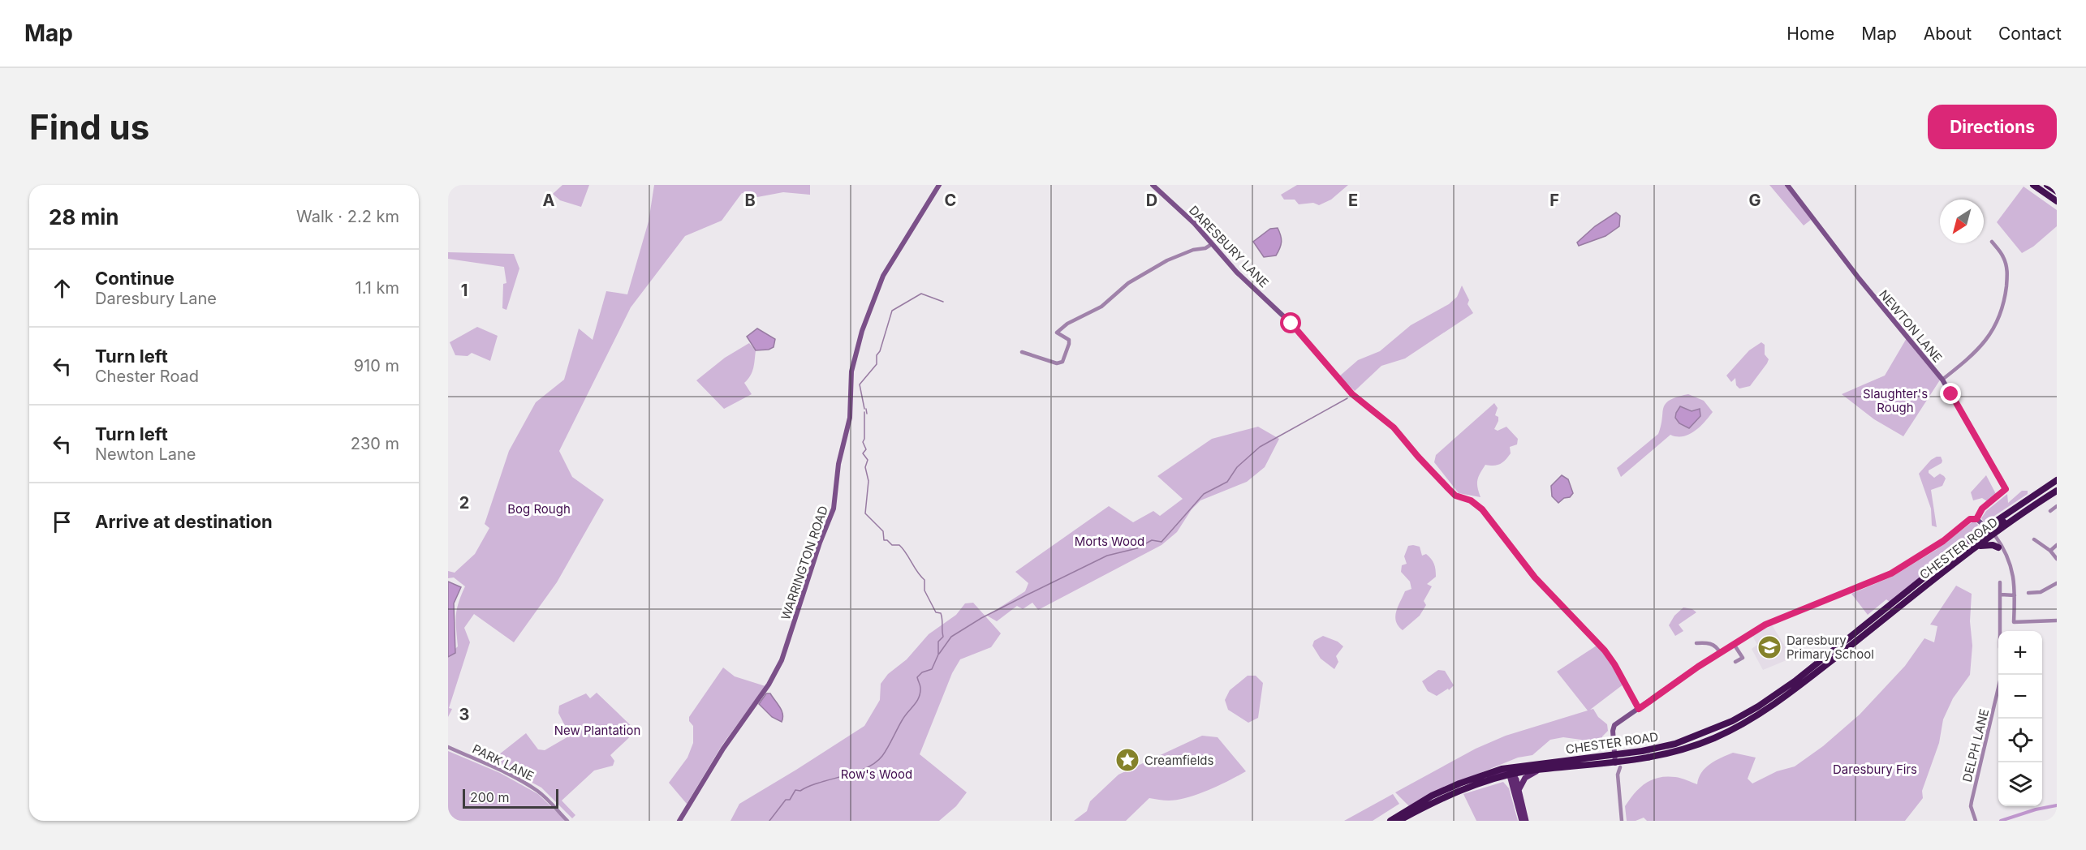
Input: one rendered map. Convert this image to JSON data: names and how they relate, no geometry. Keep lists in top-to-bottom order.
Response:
{
  "streets": {
    "highway": ["CHESTER ROAD"],
    "street": [
      "DARESBURY LANE",
      "NEWTON LANE",
      "WARRINGTON ROAD",
      "DELPH LANE",
      "PARK LANE"
    ]
  },
  "crossings": [
    ["DARESBURY LANE", "CHESTER ROAD"],
    ["NEWTON LANE", "CHESTER ROAD"]
  ],
  "parks": [
    "Slaughter's Rough",
    "Bog Rough",
    "Morts Wood",
    "New Plantation",
    "Daresbury Firs",
    "Row's Wood"
  ],
  "places": {
    "school or university": ["Daresbury Primary School"],
    "place": ["Creamfields"]
  },
  "scale_bar": "200 m",
  "north": "bottom left",
  "page": {
    "header": "Map",
    "nav": [
      "Home",
      "Map",
      "About",
      "Contact"
    ],
    "buttons": "Directions",
    "title": "Find us",
    "heading": ["28 min", "Walk · 2.2 km"],
    "list": [
      ["Continue", "Daresbury Lane", "1.1 km"],
      ["Turn left", "Chester Road", "910 m"],
      ["Turn left", "Newton Lane", "230 m"],
      "Arrive at destination"
    ],
    "map_buttons": ["+", "−"],
    "scale": "200 m"
  },
  "grid": {
    "columns": [
      "A",
      "B",
      "C",
      "D",
      "E",
      "F",
      "G"
    ],
    "rows": ["1", "2", "3"]
  }
}
